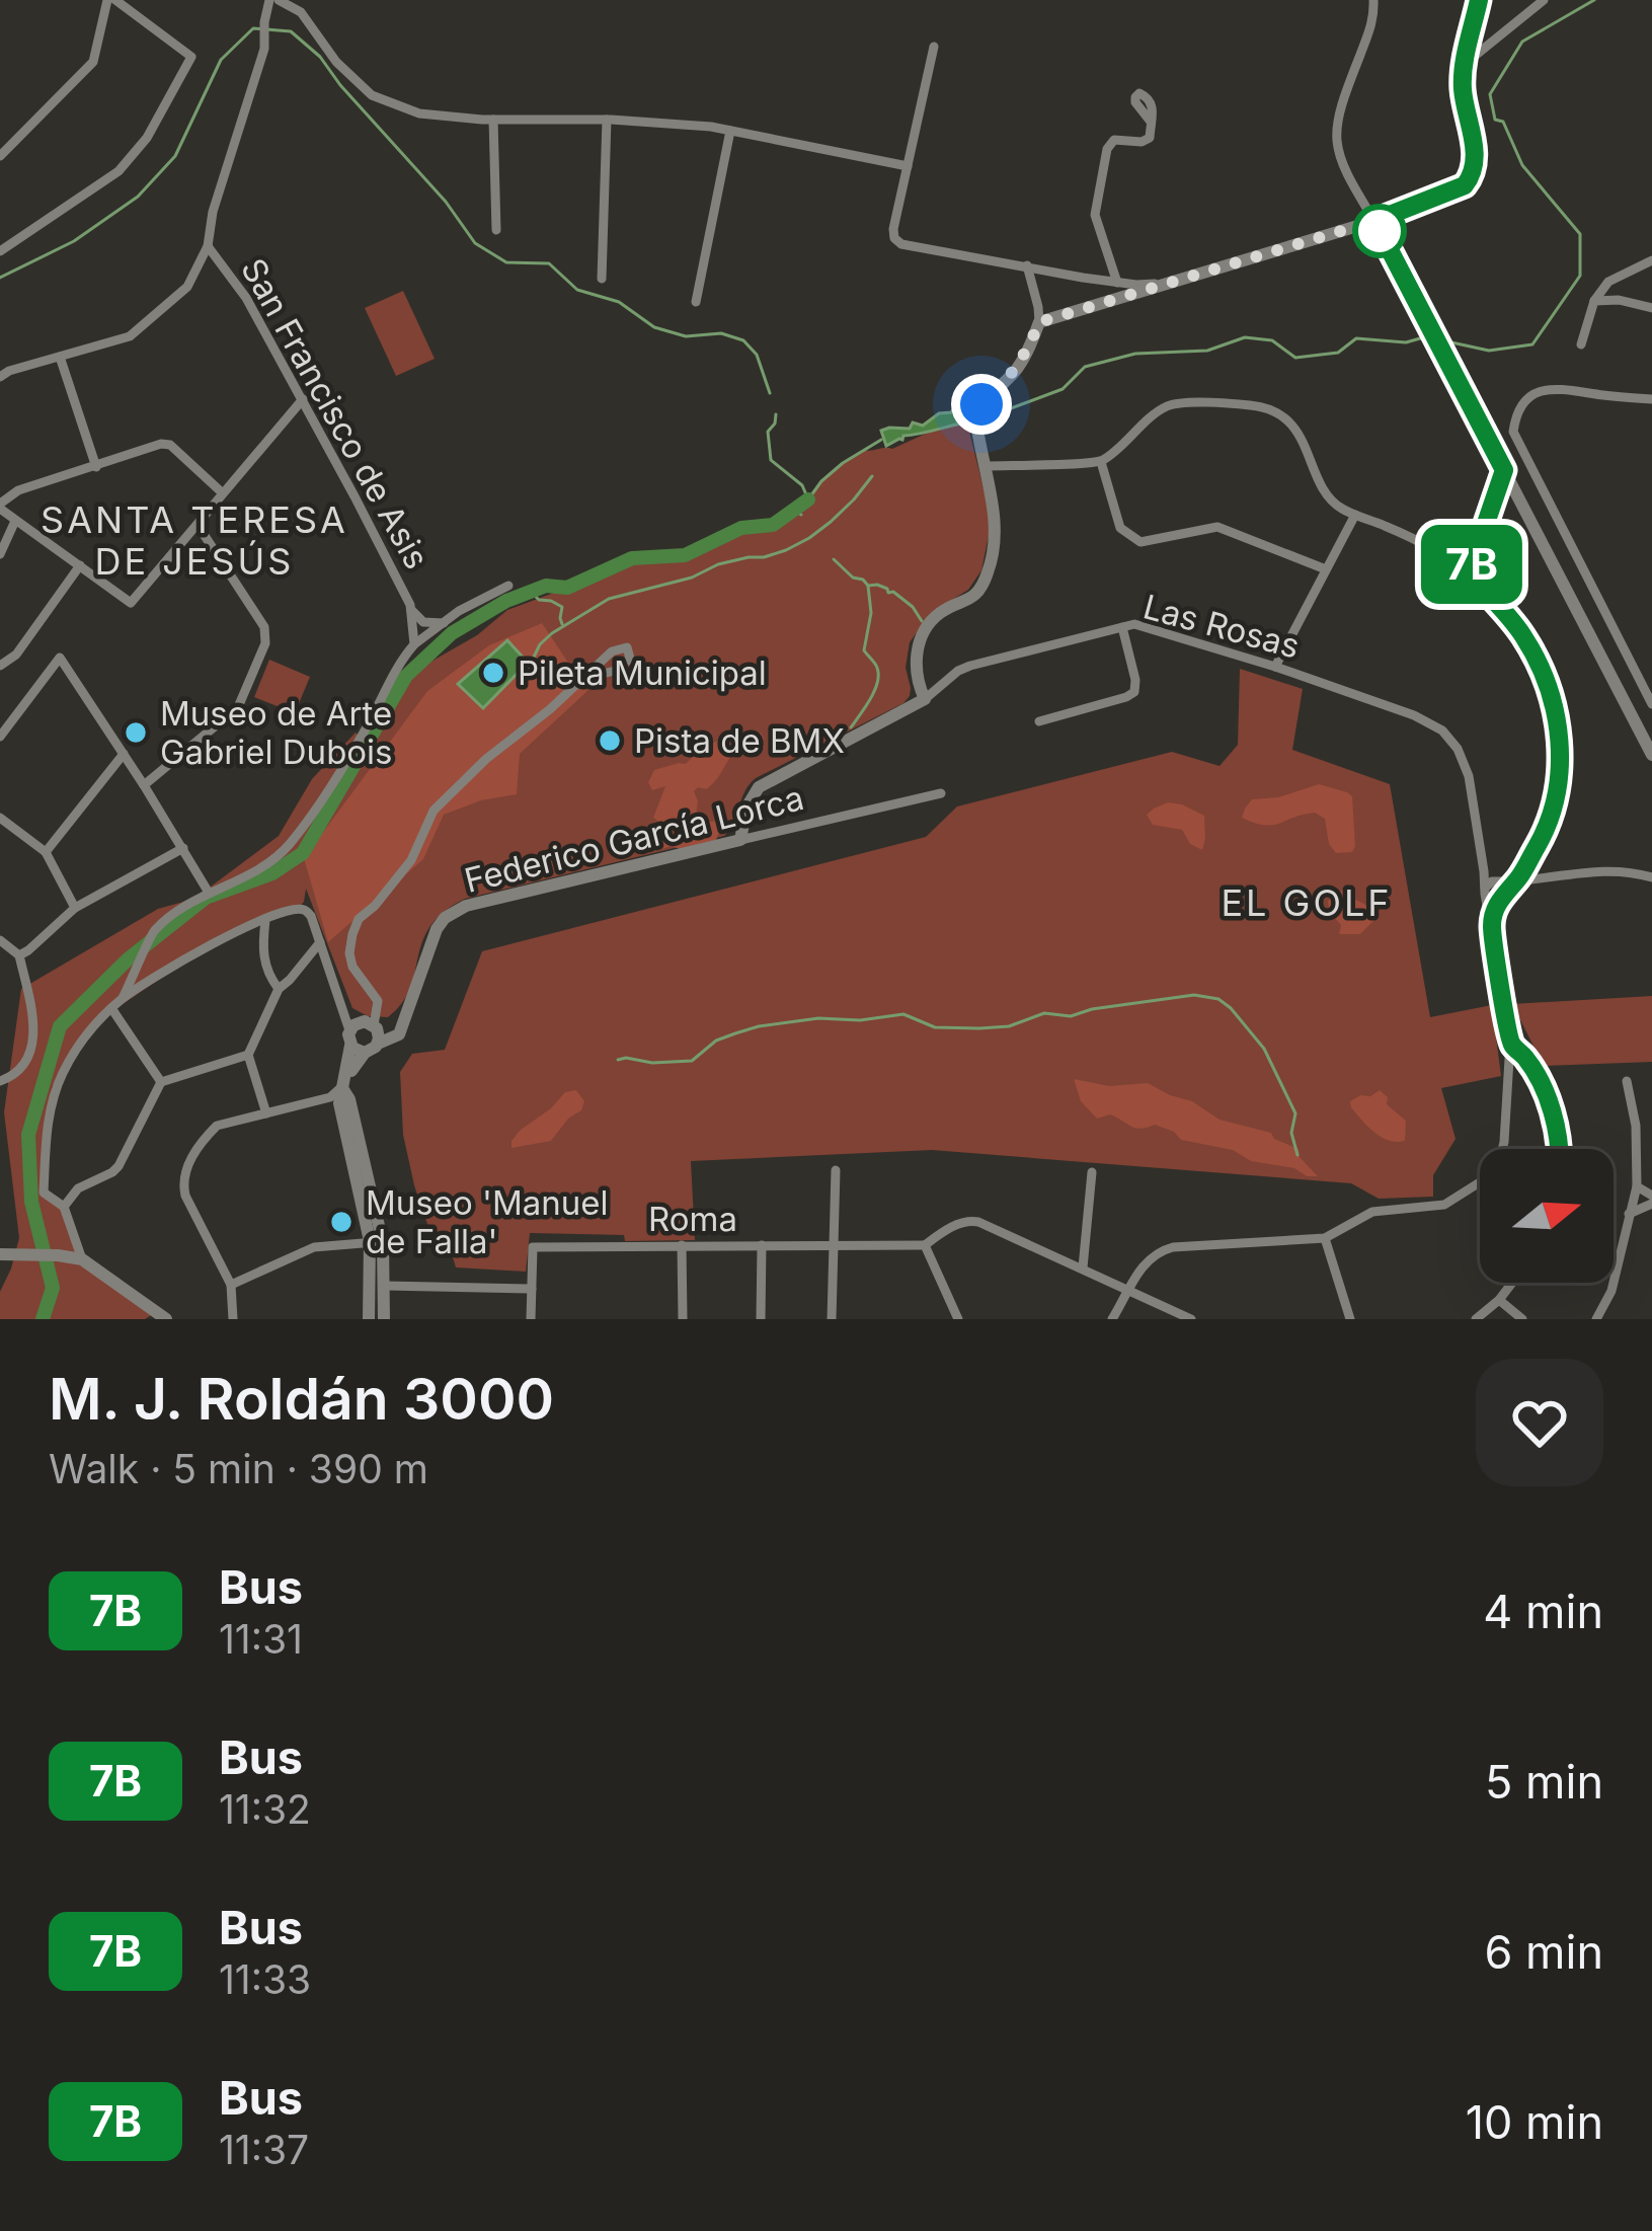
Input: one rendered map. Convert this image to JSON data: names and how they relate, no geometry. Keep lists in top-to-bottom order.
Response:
{
  "streets": {
    "street": [
      "San Francisco de Asis",
      "Las Rosas",
      "Federico García Lorca",
      "Roma"
    ]
  },
  "crossings": [
    ["Las Rosas", "Federico García Lorca"]
  ],
  "districts": ["SANTA TERESA DE JESÚS", "EL GOLF"],
  "places": [
    "Pileta Municipal",
    "Museo de Arte Gabriel Dubois",
    "Pista de BMX",
    "Museo 'Manuel de Falla'"
  ],
  "lines": ["bus line 7B"],
  "north": "right",
  "page": {
    "on_map": "7B",
    "heading": ["M. J. Roldán 3000", "Walk · 5 min · 390 m"],
    "list": [
      {
        "mark": "7B",
        "name": "Bus",
        "note": "11:31",
        "value": "4 min"
      },
      {
        "mark": "7B",
        "name": "Bus",
        "note": "11:32",
        "value": "5 min"
      },
      {
        "mark": "7B",
        "name": "Bus",
        "note": "11:33",
        "value": "6 min"
      },
      {
        "mark": "7B",
        "name": "Bus",
        "note": "11:37",
        "value": "10 min"
      }
    ]
  }
}
